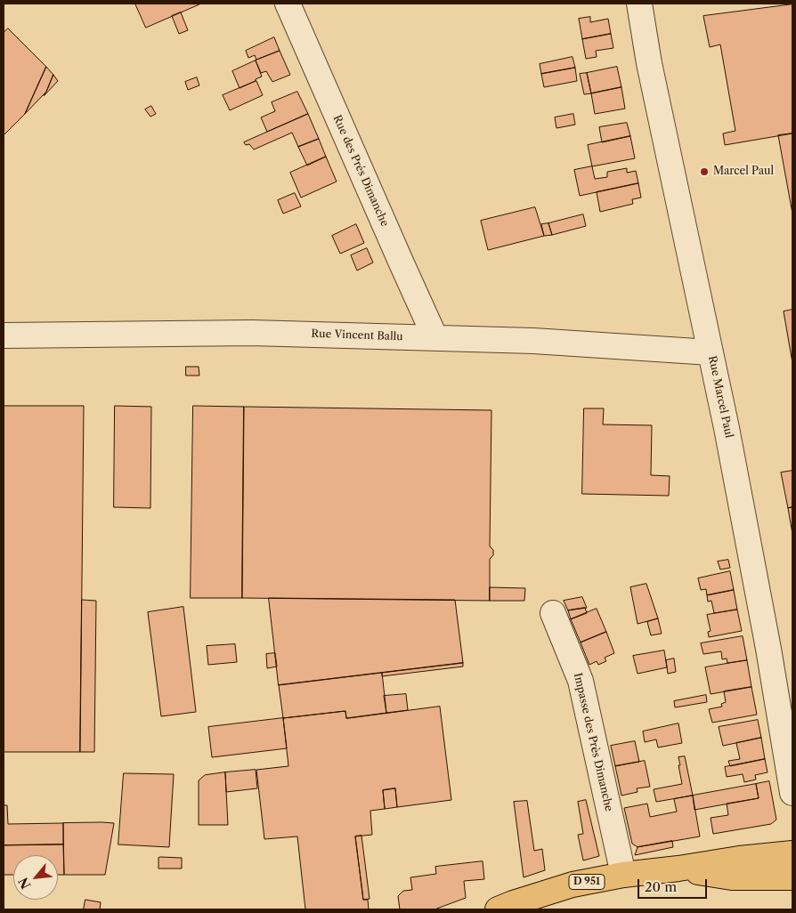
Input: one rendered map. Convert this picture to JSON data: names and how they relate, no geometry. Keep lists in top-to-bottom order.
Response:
{
  "streets": {
    "main road": ["D 951"],
    "street": [
      "Rue des Prés Dimanche",
      "Rue Vincent Ballu",
      "Rue Marcel Paul",
      "Impasse des Près Dimanche"
    ]
  },
  "crossings": [
    ["Rue des Prés Dimanche", "Rue Vincent Ballu"],
    ["Rue Vincent Ballu", "Rue Marcel Paul"],
    ["Impasse des Près Dimanche", "D 951"]
  ],
  "places": ["Marcel Paul"],
  "scale_bar": "20 m",
  "north": "bottom left"
}
